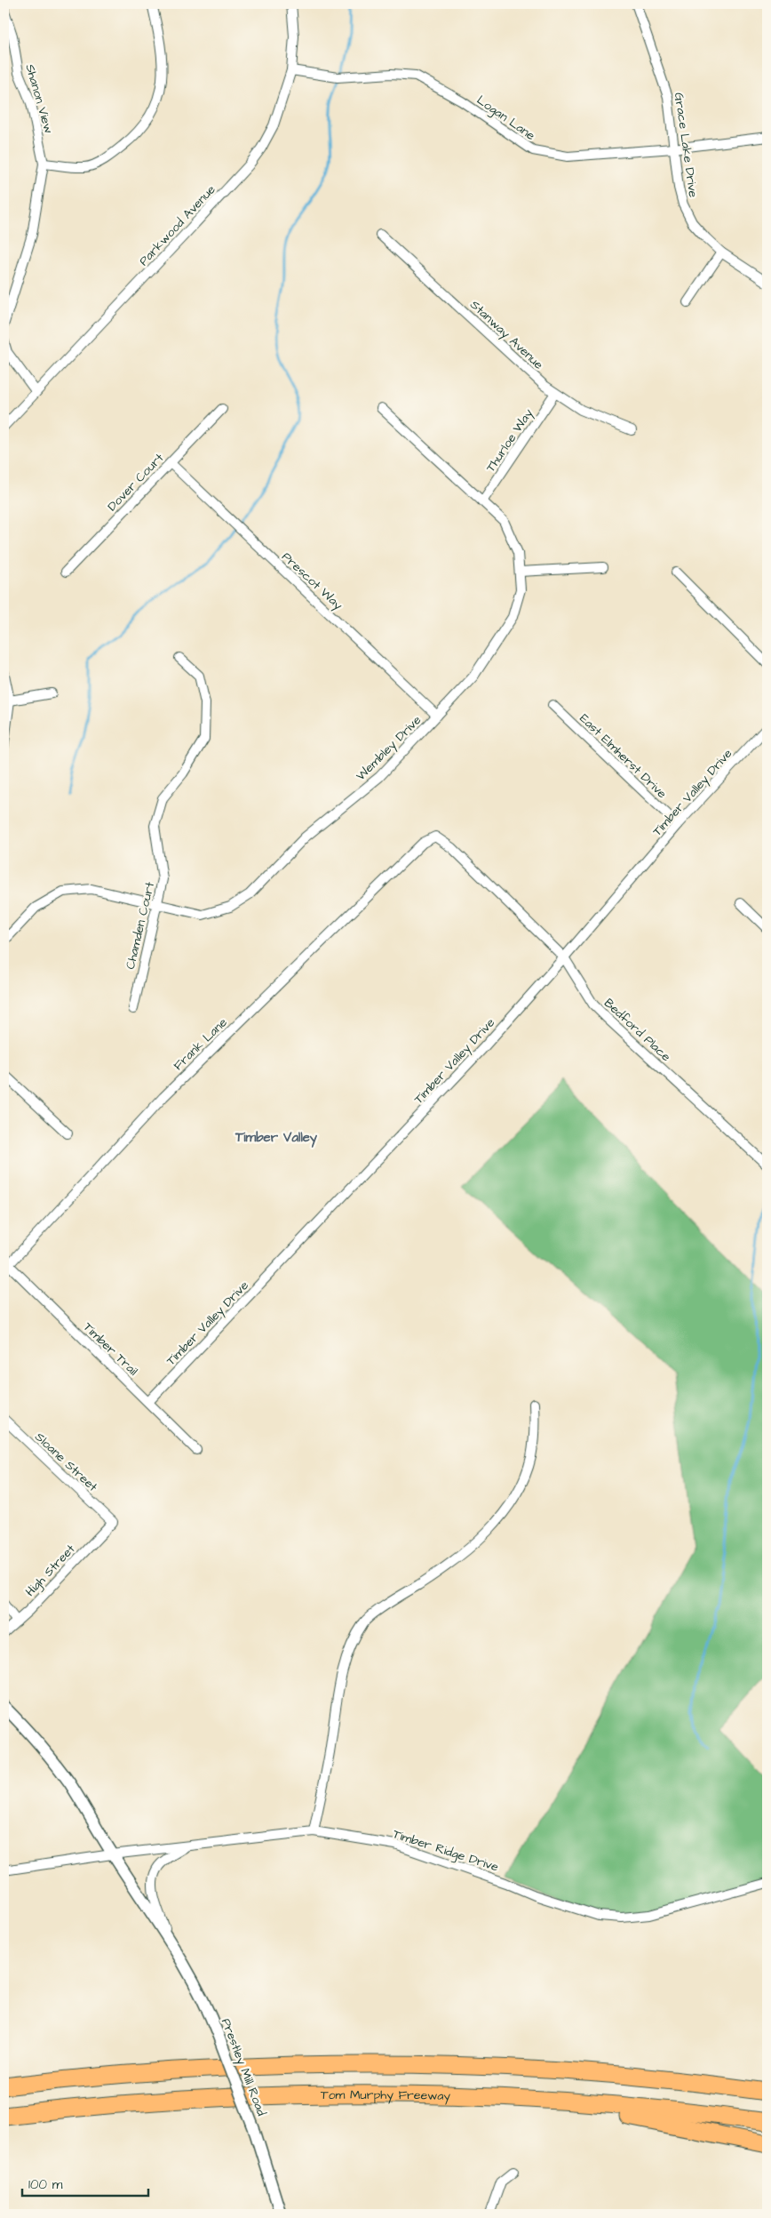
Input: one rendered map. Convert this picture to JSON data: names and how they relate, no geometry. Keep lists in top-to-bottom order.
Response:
{
  "streets": {
    "highway": ["Tom Murphy Freeway"],
    "street": [
      "Shanon View",
      "Logan Lane",
      "Grace Lake Drive",
      "Parkwood Avenue",
      "Stanway Avenue",
      "Thurloe Way",
      "Dover Court",
      "Prescot Way",
      "Wembley Drive",
      "East Elmherst Drive",
      "Timber Valley Drive",
      "Chamden Court",
      "Bedford Place",
      "Frank Lane",
      "Timber Trail",
      "Sloane Street",
      "High Street",
      "Timber Ridge Drive",
      "Prestley Mill Road"
    ]
  },
  "crossings": [
    ["Logan Lane", "Grace Lake Drive"],
    ["Logan Lane", "Parkwood Avenue"],
    ["Stanway Avenue", "Thurloe Way"],
    ["Thurloe Way", "Wembley Drive"],
    ["Dover Court", "Prescot Way"],
    ["Prescot Way", "Wembley Drive"],
    ["Wembley Drive", "Chamden Court"],
    ["East Elmherst Drive", "Timber Valley Drive"],
    ["Timber Valley Drive", "Bedford Place"],
    ["Timber Valley Drive", "Timber Trail"],
    ["Bedford Place", "Frank Lane"],
    ["Frank Lane", "Timber Trail"],
    ["Sloane Street", "High Street"],
    ["Timber Ridge Drive", "Prestley Mill Road"]
  ],
  "districts": ["Timber Valley"],
  "scale_bar": "100 m"
}
